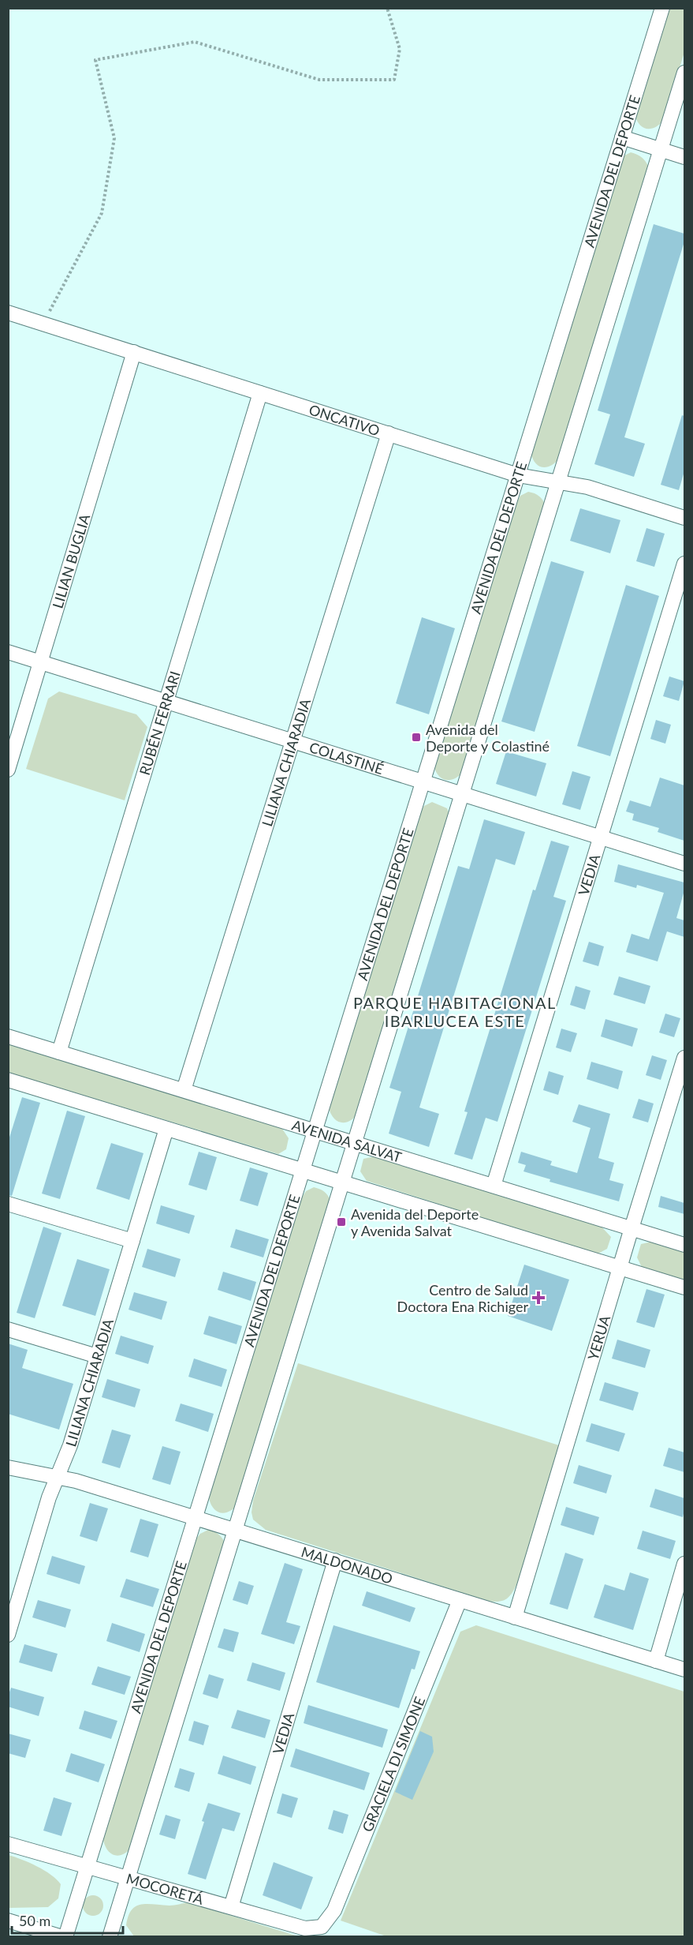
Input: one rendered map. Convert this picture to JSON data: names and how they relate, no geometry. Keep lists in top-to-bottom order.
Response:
{
  "streets": {
    "street": [
      "AVENIDA DEL DEPORTE",
      "ONCATIVO",
      "LILIAN BUGLIA",
      "RUBÉN FERRARI",
      "COLASTINÉ",
      "LILIANA CHIARADIA",
      "VEDIA",
      "AVENIDA SALVAT",
      "YERUA",
      "MALDONADO",
      "GRACIELA DI SIMONE",
      "MOCORETÁ"
    ]
  },
  "crossings": [
    ["AVENIDA DEL DEPORTE", "ONCATIVO"],
    ["AVENIDA DEL DEPORTE", "COLASTINÉ"],
    ["AVENIDA DEL DEPORTE", "AVENIDA SALVAT"],
    ["AVENIDA DEL DEPORTE", "MALDONADO"],
    ["AVENIDA DEL DEPORTE", "MOCORETÁ"],
    ["ONCATIVO", "LILIAN BUGLIA"],
    ["ONCATIVO", "RUBÉN FERRARI"],
    ["ONCATIVO", "LILIANA CHIARADIA"],
    ["LILIAN BUGLIA", "COLASTINÉ"],
    ["RUBÉN FERRARI", "COLASTINÉ"],
    ["RUBÉN FERRARI", "AVENIDA SALVAT"],
    ["COLASTINÉ", "LILIANA CHIARADIA"],
    ["COLASTINÉ", "VEDIA"],
    ["LILIANA CHIARADIA", "AVENIDA SALVAT"],
    ["LILIANA CHIARADIA", "MALDONADO"],
    ["VEDIA", "AVENIDA SALVAT"],
    ["VEDIA", "MALDONADO"],
    ["VEDIA", "MOCORETÁ"],
    ["AVENIDA SALVAT", "YERUA"],
    ["YERUA", "MALDONADO"],
    ["MALDONADO", "GRACIELA DI SIMONE"],
    ["GRACIELA DI SIMONE", "MOCORETÁ"]
  ],
  "districts": ["PARQUE HABITACIONAL IBARLUCEA ESTE"],
  "places": {
    "transit": ["Avenida del Deporte y Colastiné", "Avenida del Deporte y Avenida Salvat"],
    "health": ["Centro de Salud Doctora Ena Richiger"]
  },
  "scale_bar": "50 m"
}
